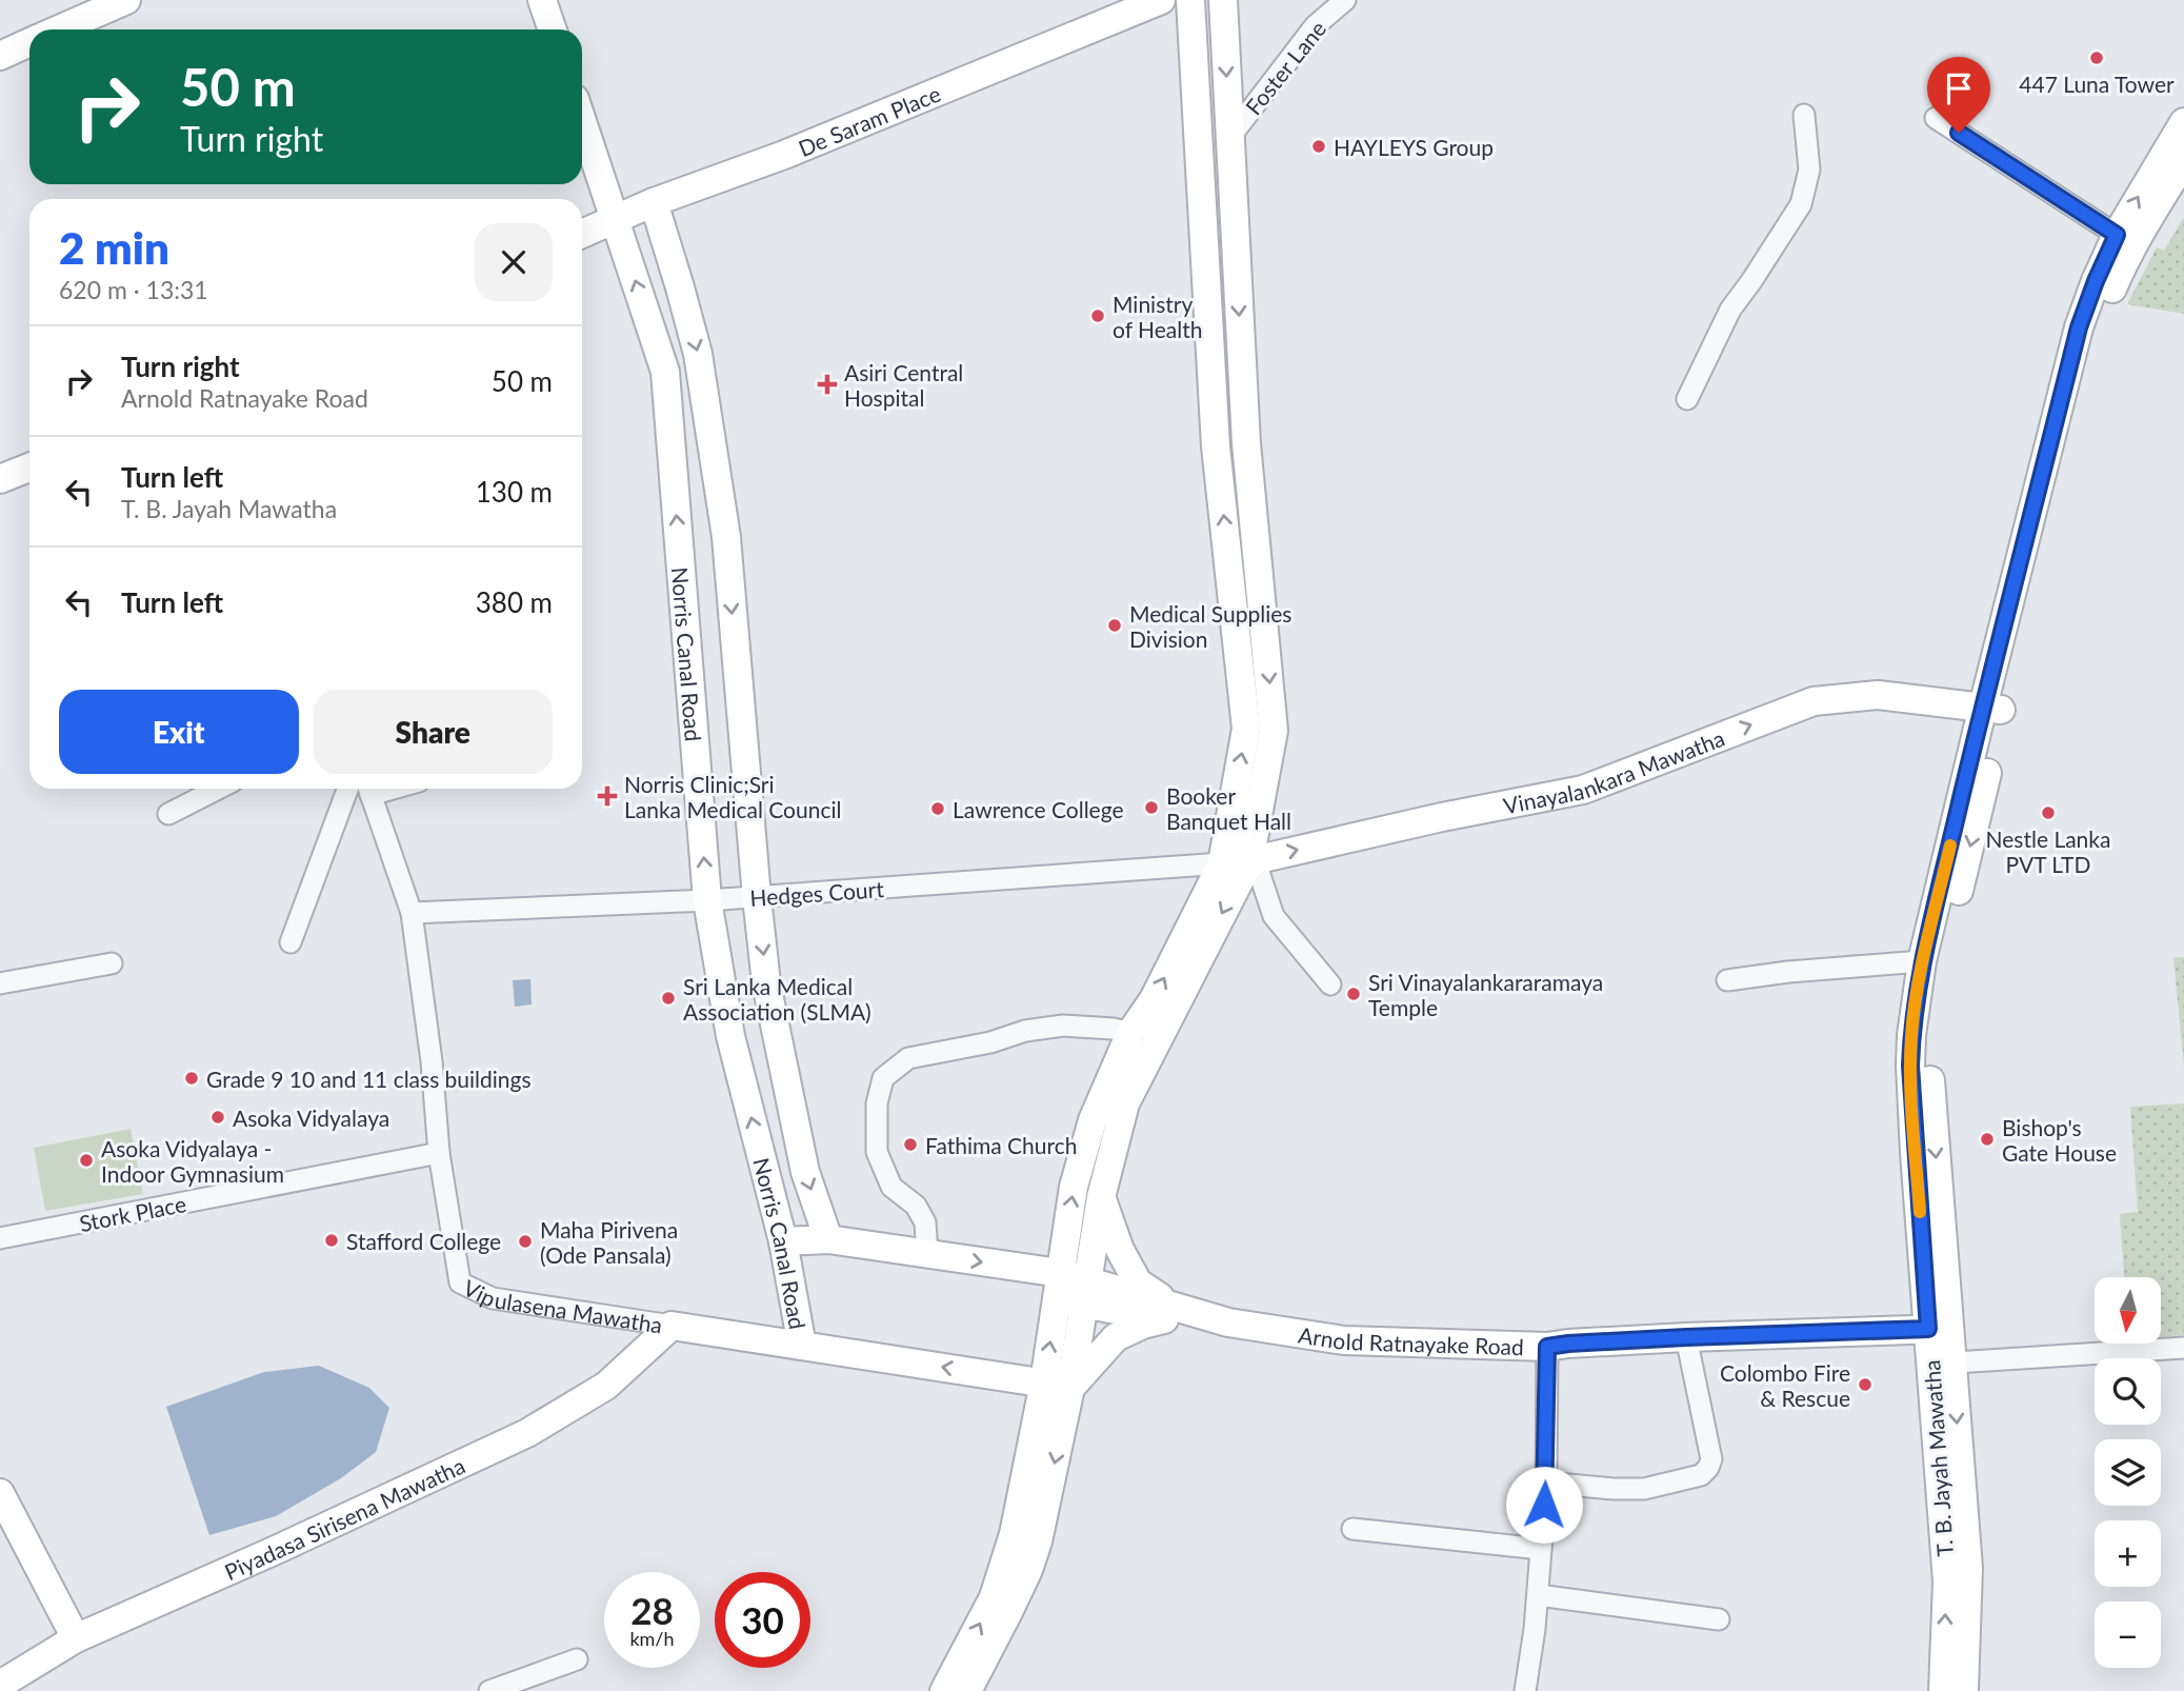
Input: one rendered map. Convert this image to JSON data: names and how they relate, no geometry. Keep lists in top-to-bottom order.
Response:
{
  "streets": {
    "main road": [
      "De Saram Place",
      "Norris Canal Road",
      "Vinayalankara Mawatha",
      "Vipulasena Mawatha",
      "Arnold Ratnayake Road",
      "T. B. Jayah Mawatha",
      "Piyadasa Sirisena Mawatha"
    ],
    "street": ["Foster Lane", "Hedges Court", "Stork Place"]
  },
  "crossings": [
    ["De Saram Place", "Norris Canal Road"],
    ["Norris Canal Road", "Hedges Court"],
    ["Norris Canal Road", "Vipulasena Mawatha"],
    ["Norris Canal Road", "Arnold Ratnayake Road"],
    ["Vinayalankara Mawatha", "Hedges Court"],
    ["Vinayalankara Mawatha", "T. B. Jayah Mawatha"],
    ["Hedges Court", "Vipulasena Mawatha"],
    ["Stork Place", "Vipulasena Mawatha"],
    ["Vipulasena Mawatha", "Piyadasa Sirisena Mawatha"],
    ["Arnold Ratnayake Road", "T. B. Jayah Mawatha"]
  ],
  "one_way": ["Vinayalankara Mawatha"],
  "places": {
    "other": [
      "447 Luna Tower",
      "HAYLEYS Group",
      "Ministry of Health",
      "Medical Supplies Division",
      "Booker Banquet Hall",
      "Lawrence College",
      "Nestle Lanka PVT LTD",
      "Sri Vinayalankararamaya Temple",
      "Sri Lanka Medical Association (SLMA)",
      "Grade 9 10 and 11 class buildings",
      "Asoka Vidyalaya",
      "Bishop's Gate House",
      "Fathima Church",
      "Asoka Vidyalaya - Indoor Gymnasium",
      "Stafford College",
      "Maha Pirivena (Ode Pansala)",
      "Colombo Fire & Rescue"
    ],
    "health": ["Asiri Central Hospital", "Norris Clinic;Sri Lanka Medical Council"]
  },
  "north": "bottom",
  "page": {
    "turn": ["50 m", "Turn right"],
    "heading": ["2 min", "620 m · 13:31"],
    "list": [
      {
        "name": "Turn right",
        "note": "Arnold Ratnayake Road",
        "value": "50 m"
      },
      {
        "name": "Turn left",
        "note": "T. B. Jayah Mawatha",
        "value": "130 m"
      },
      {
        "name": "Turn left",
        "value": "380 m"
      }
    ],
    "buttons": ["Exit", "Share"],
    "map_buttons": ["+", "−"],
    "speed": "28 km/h",
    "limit": "30"
  }
}
